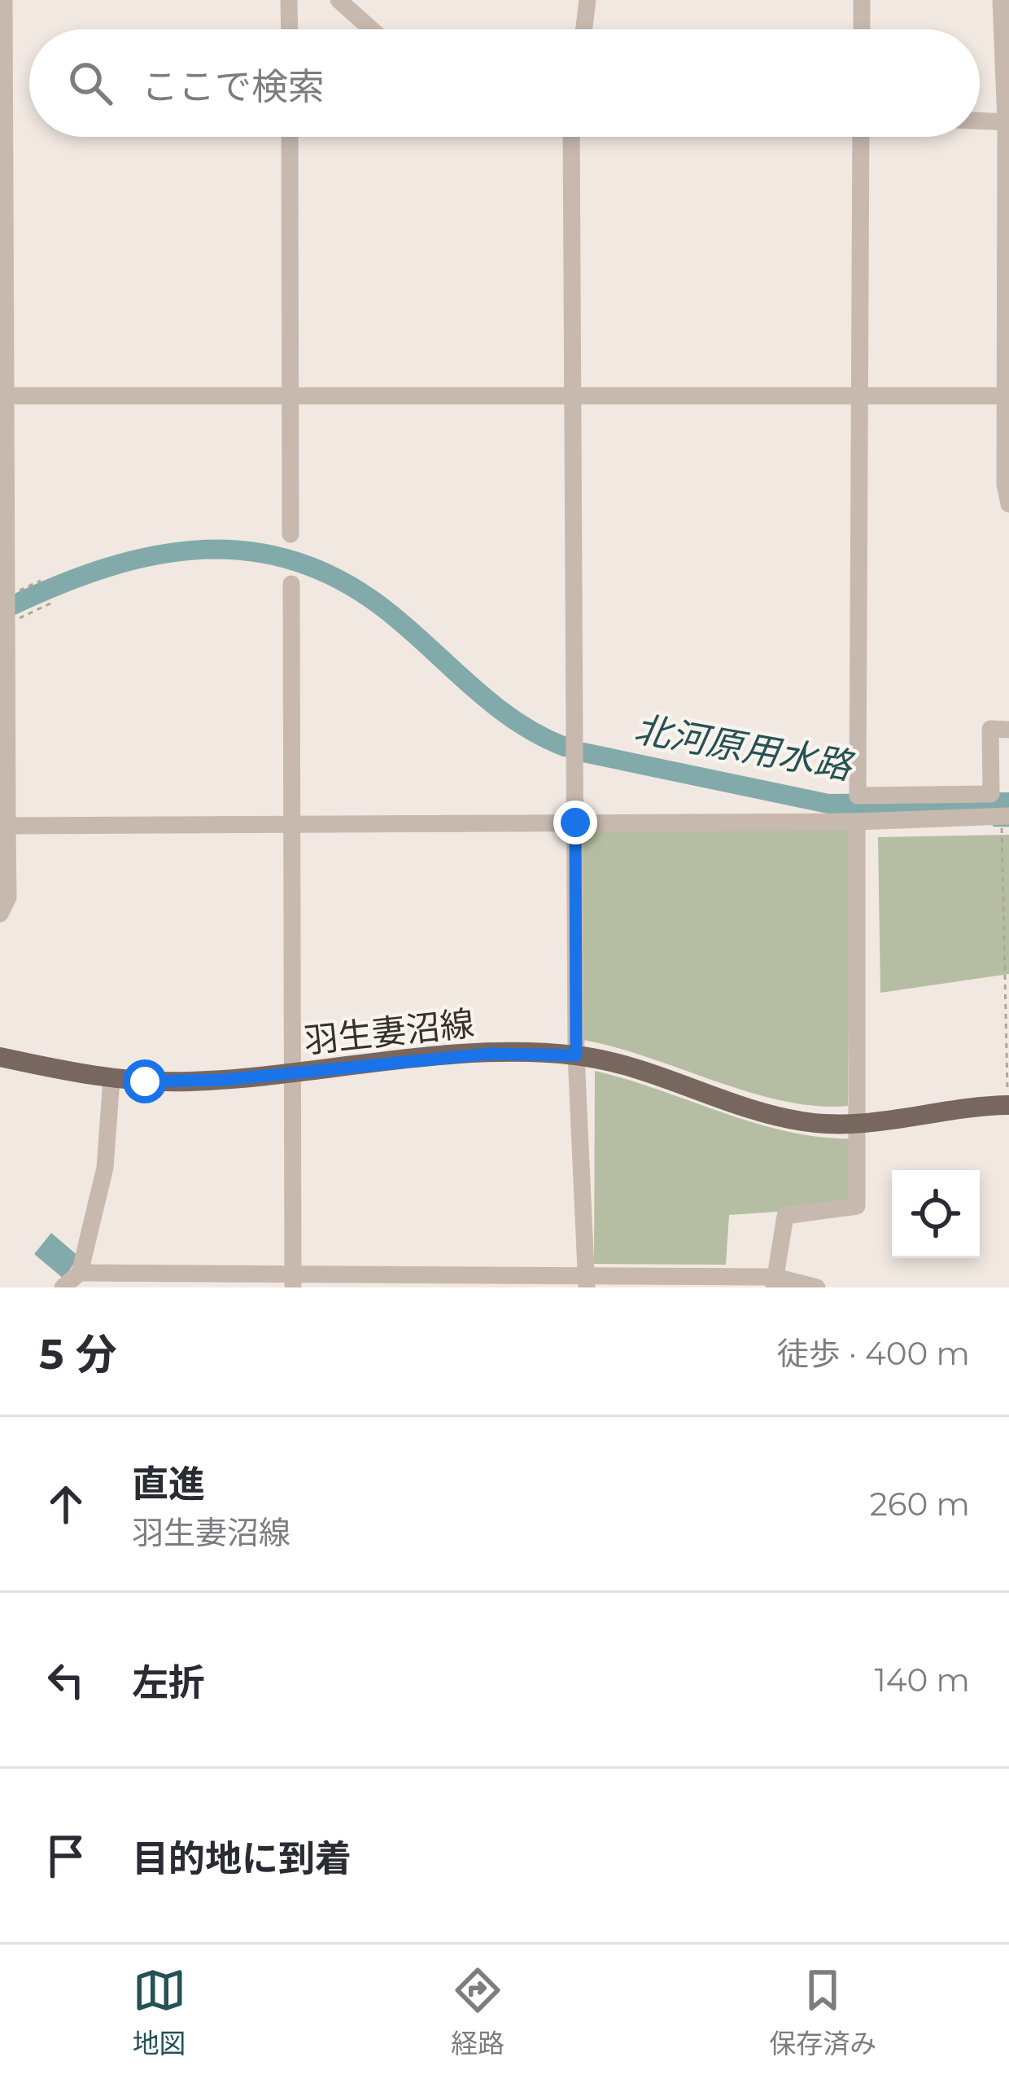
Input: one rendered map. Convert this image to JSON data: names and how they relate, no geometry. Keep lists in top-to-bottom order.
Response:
{
  "streets": {
    "main road": ["羽生妻沼線"]
  },
  "water": ["北河原用水路"],
  "page": {
    "search": "ここで検索",
    "heading": ["5 分", "徒歩 · 400 m"],
    "list": [
      ["直進", "羽生妻沼線", "260 m"],
      ["左折", "140 m"],
      "目的地に到着"
    ],
    "nav": ["地図", "経路", "保存済み"]
  }
}
